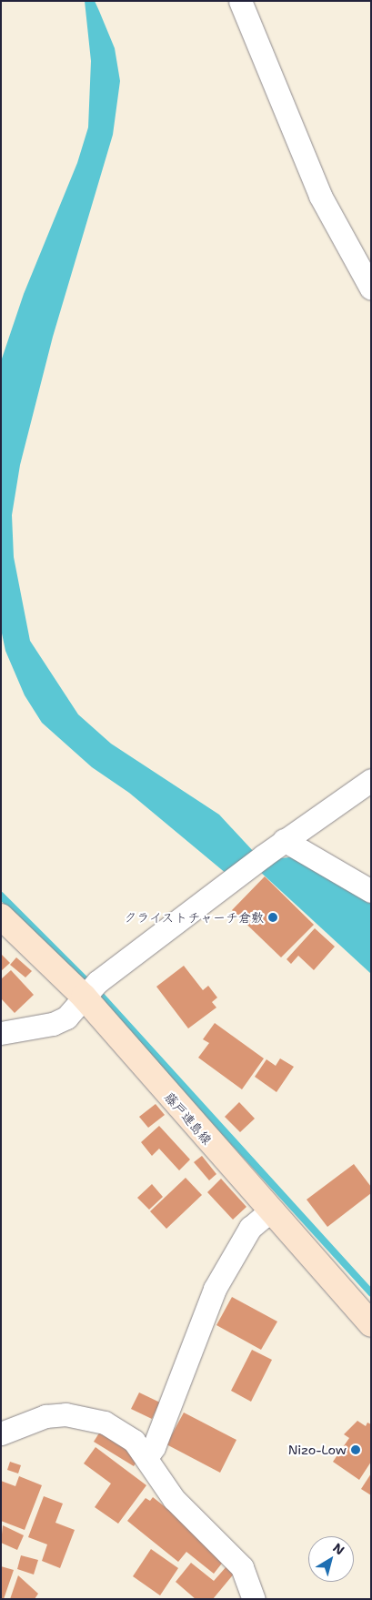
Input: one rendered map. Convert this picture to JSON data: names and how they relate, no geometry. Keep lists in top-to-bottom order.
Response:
{
  "streets": {
    "main road": ["藤戸連島線"]
  },
  "places": ["クライストチャーチ倉敷", "Nizo-Low"],
  "north": "top right"
}
